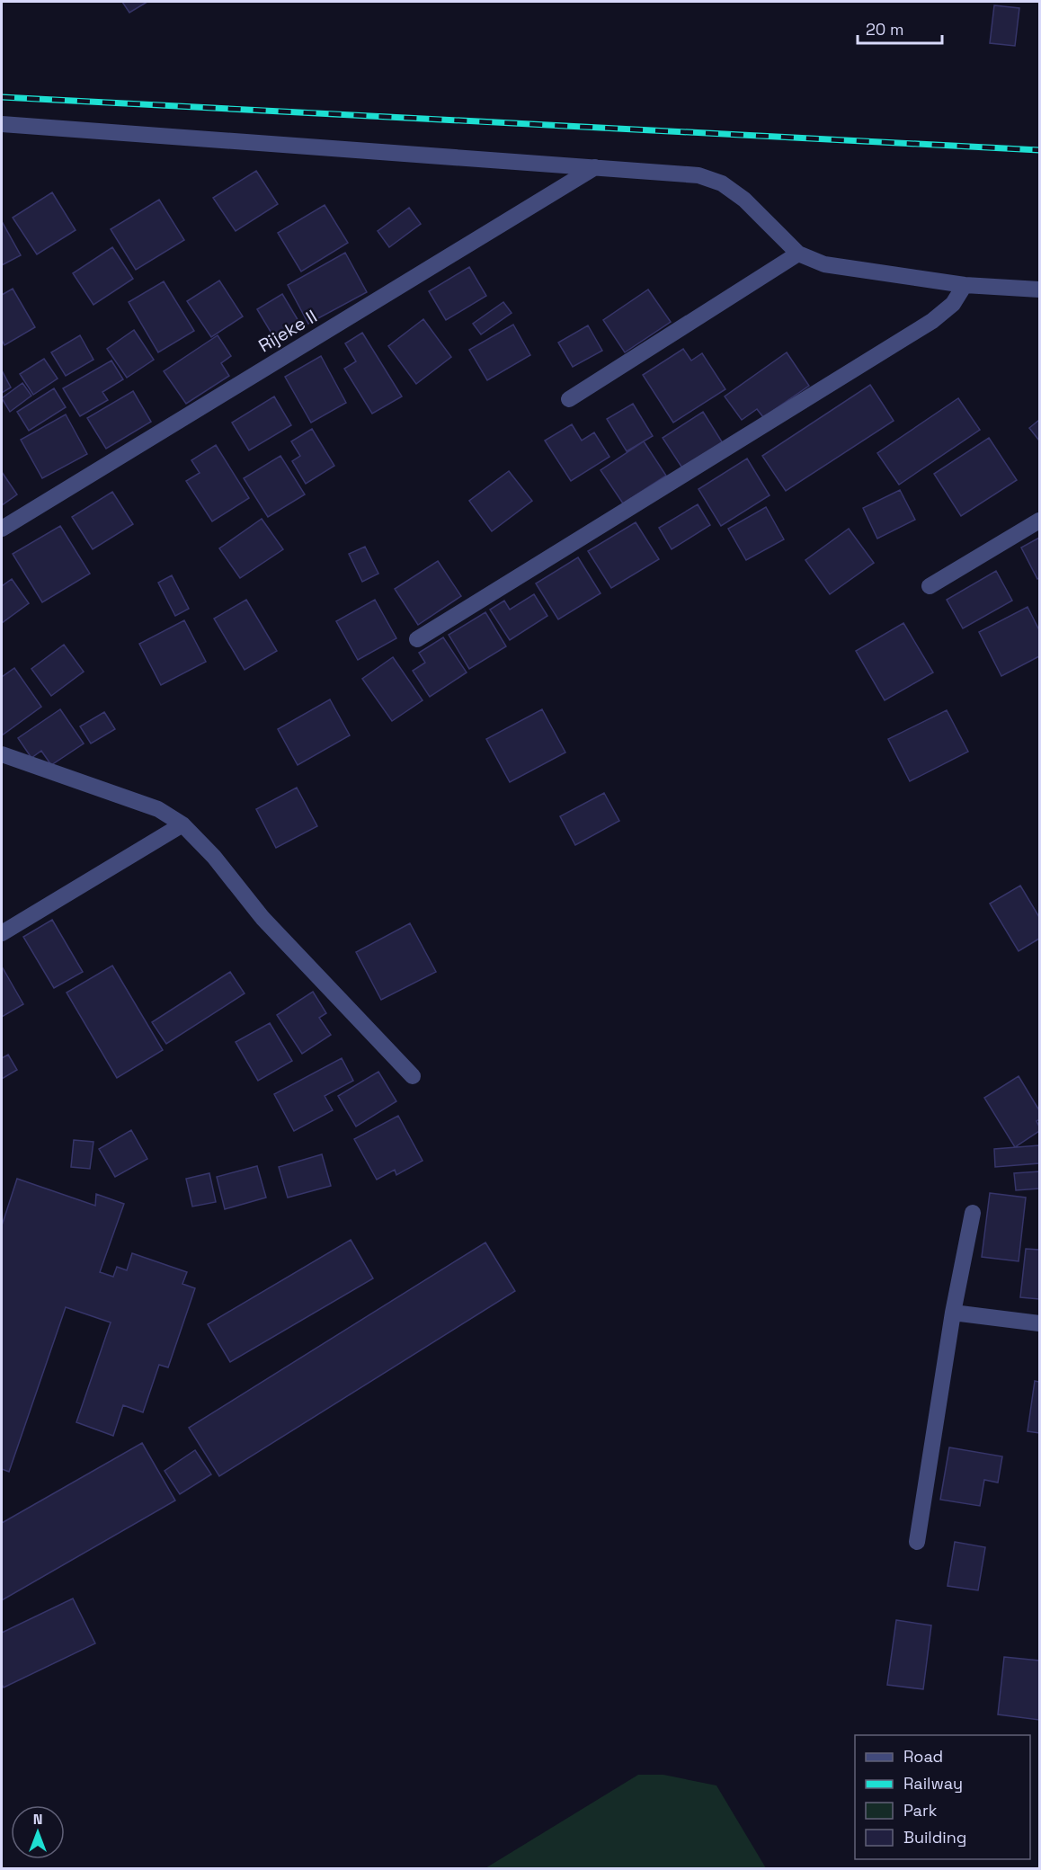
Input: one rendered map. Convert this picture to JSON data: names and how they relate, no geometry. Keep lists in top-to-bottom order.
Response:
{
  "streets": {
    "street": ["Rijeke II"]
  },
  "legend": [
    "Road",
    "Railway",
    "Park",
    "Building"
  ],
  "scale_bar": "20 m",
  "north": "top"
}
